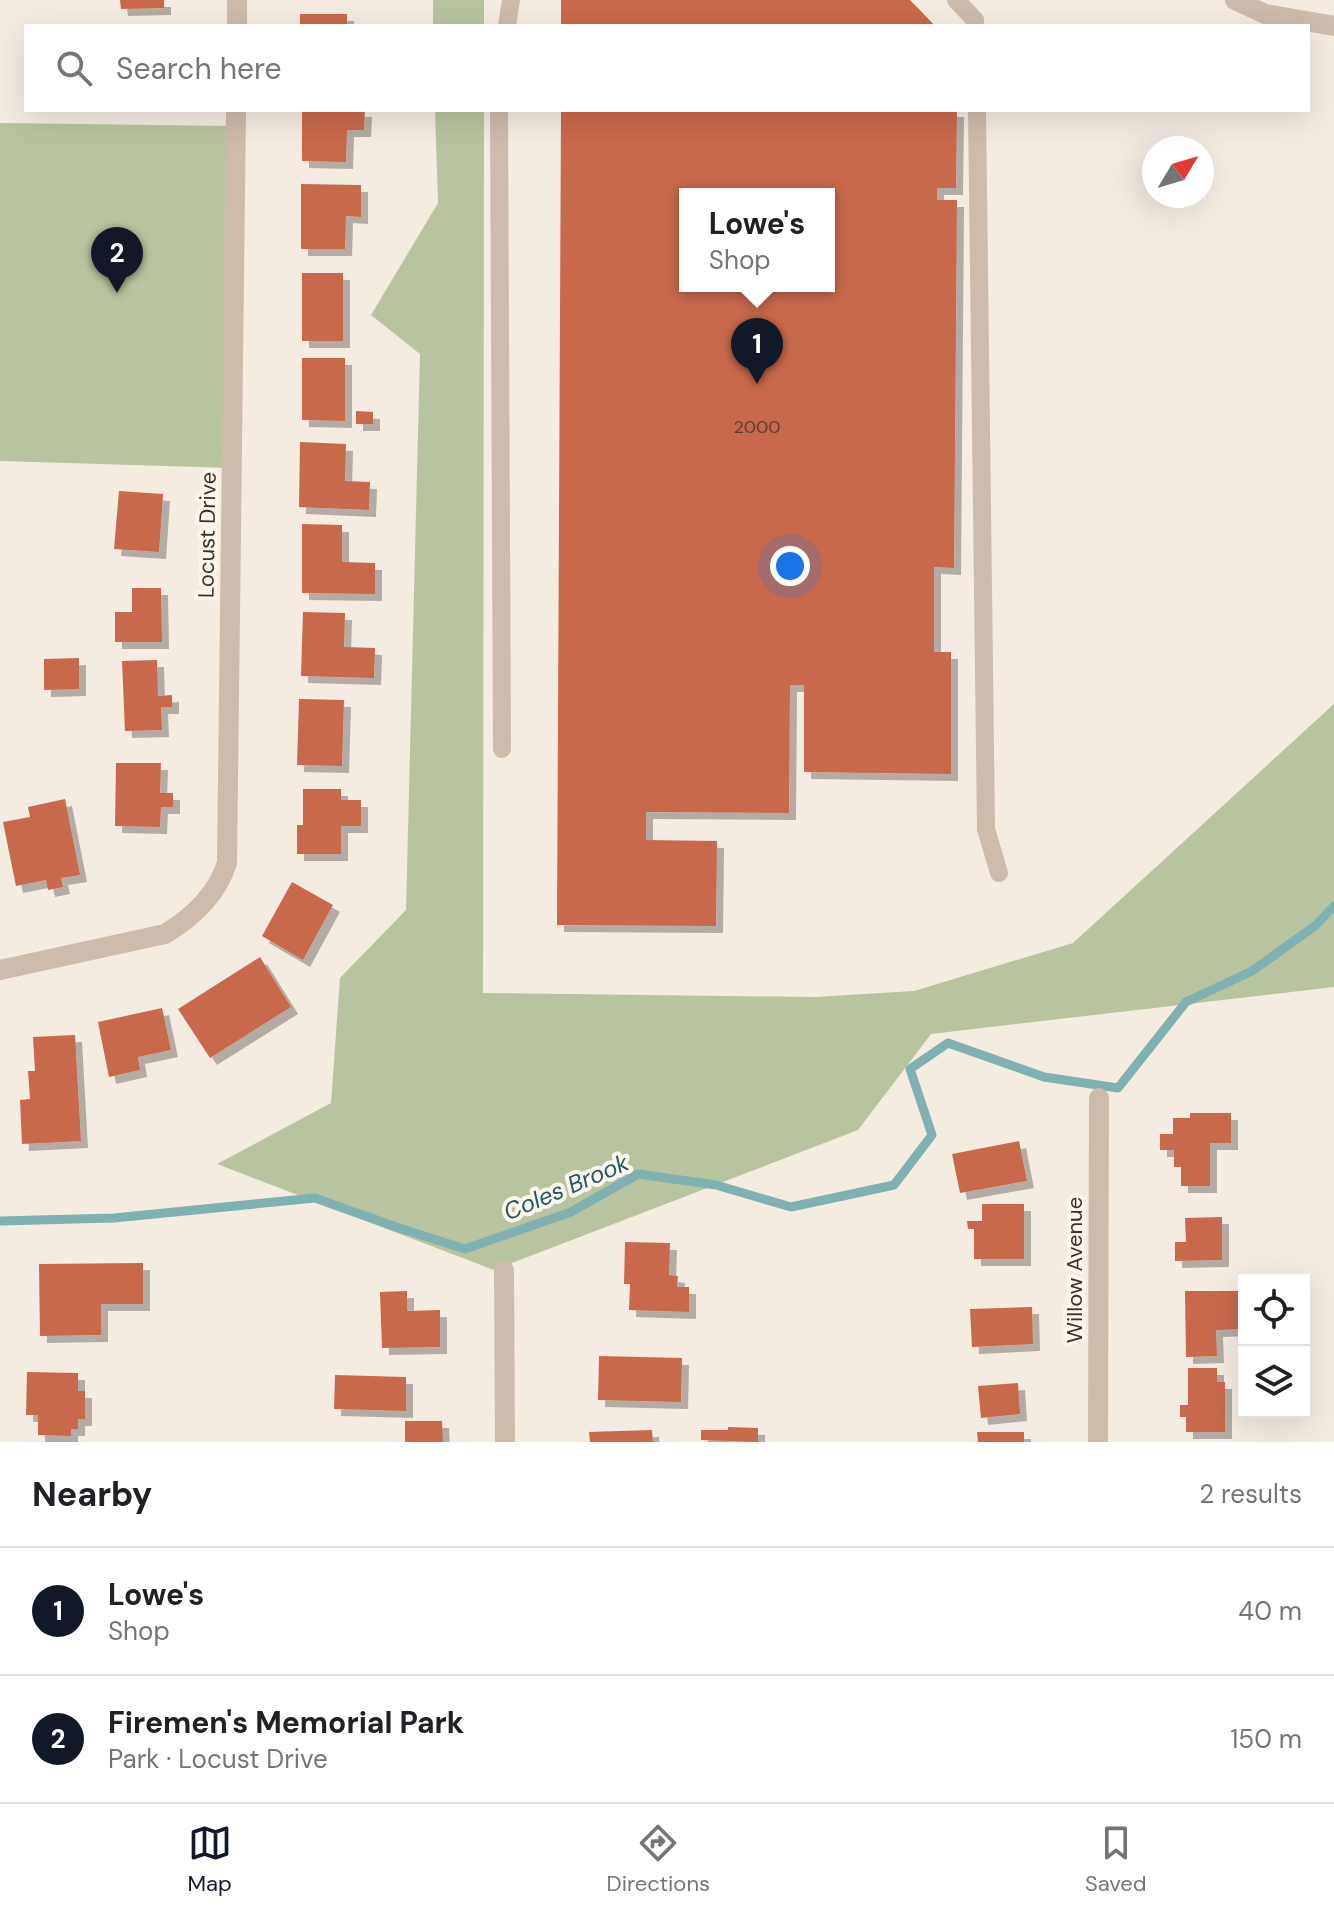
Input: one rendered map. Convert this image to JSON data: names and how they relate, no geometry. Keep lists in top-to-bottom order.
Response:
{
  "streets": {
    "street": ["Locust Drive", "Willow Avenue"]
  },
  "water": ["Coles Brook"],
  "house_numbers": ["2000"],
  "north": "top right",
  "page": {
    "search": "Search here",
    "popup": ["Lowe's", "Shop"],
    "pins": ["2", "1"],
    "heading": ["Nearby", "2 results"],
    "list": [
      {
        "mark": "1",
        "name": "Lowe's",
        "note": "Shop",
        "value": "40 m"
      },
      {
        "mark": "2",
        "name": "Firemen's Memorial Park",
        "note": "Park · Locust Drive",
        "value": "150 m"
      }
    ],
    "nav": ["Map", "Directions", "Saved"]
  }
}
